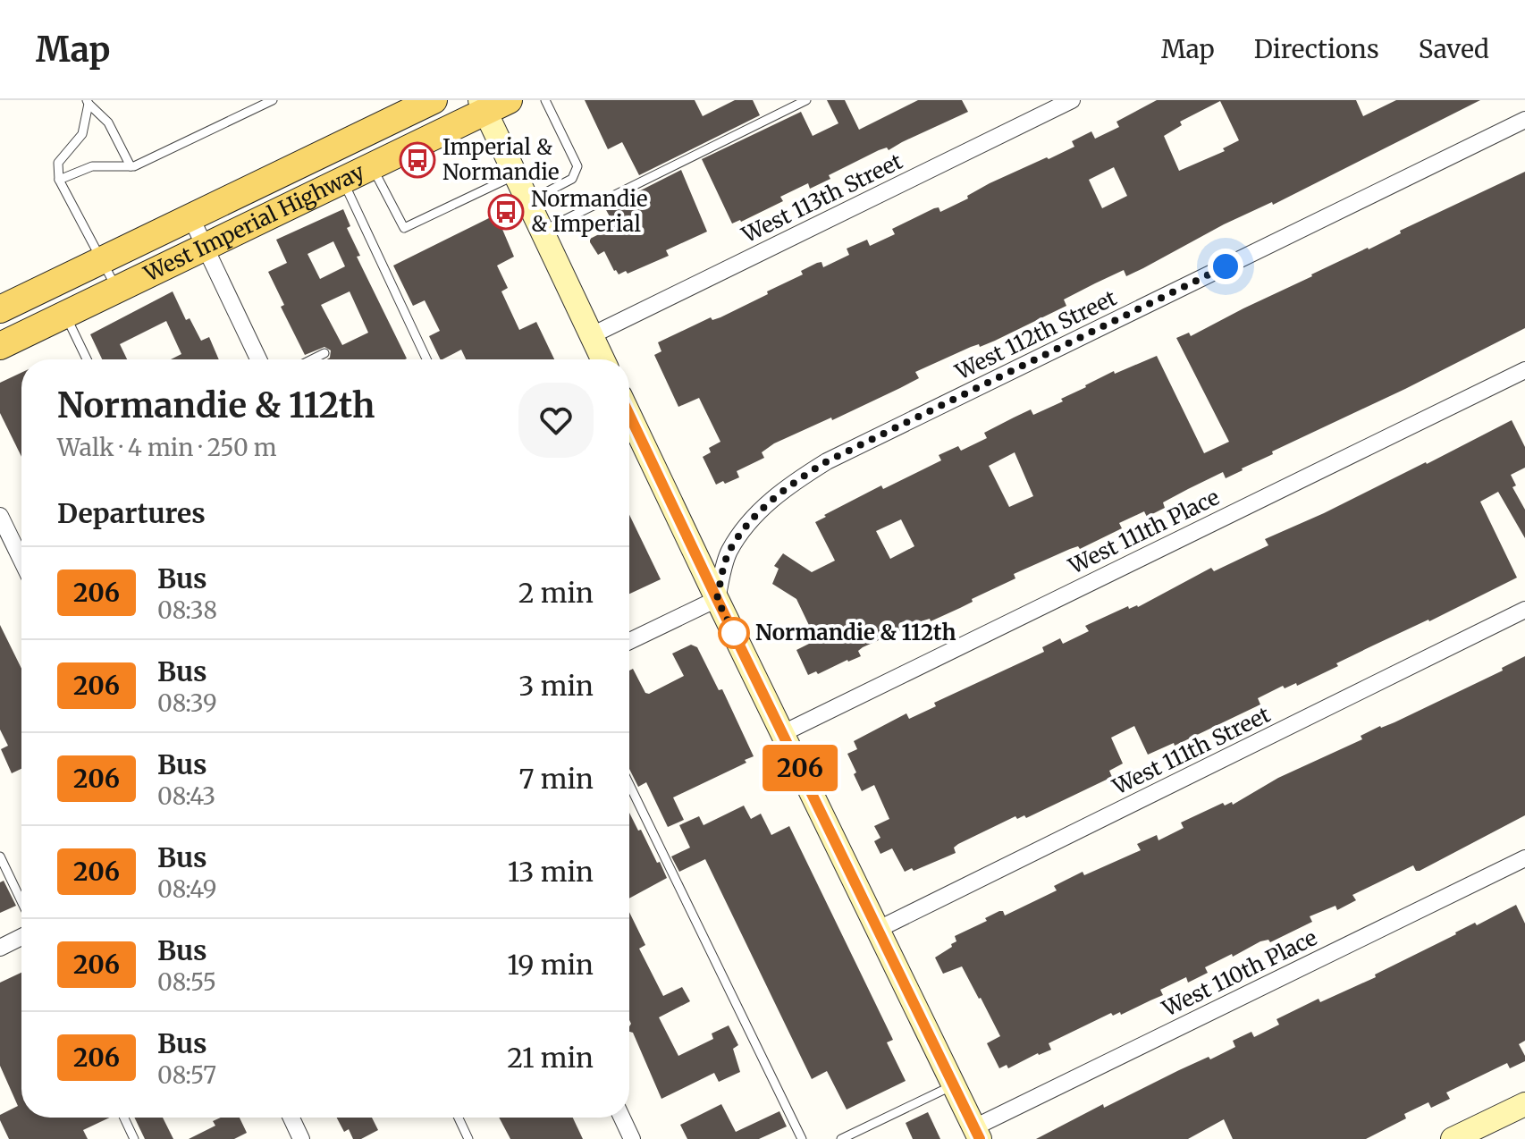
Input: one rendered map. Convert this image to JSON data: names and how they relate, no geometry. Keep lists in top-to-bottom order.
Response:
{
  "streets": {
    "main road": ["West Imperial Highway"],
    "street": [
      "West 113th Street",
      "West 112th Street",
      "West 111th Place",
      "West 111th Street",
      "West 110th Place"
    ]
  },
  "places": {
    "bus stop": ["Imperial & Normandie", "Normandie & Imperial"],
    "other": ["Normandie & 112th"]
  },
  "lines": ["bus line 206"],
  "page": {
    "header": "Map",
    "nav": ["Map", "Directions", "Saved"],
    "on_map": "206",
    "heading": [
      ["Normandie & 112th", "Walk · 4 min · 250 m"],
      "Departures"
    ],
    "list": [
      {
        "mark": "206",
        "name": "Bus",
        "note": "08:38",
        "value": "2 min"
      },
      {
        "mark": "206",
        "name": "Bus",
        "note": "08:39",
        "value": "3 min"
      },
      {
        "mark": "206",
        "name": "Bus",
        "note": "08:43",
        "value": "7 min"
      },
      {
        "mark": "206",
        "name": "Bus",
        "note": "08:49",
        "value": "13 min"
      },
      {
        "mark": "206",
        "name": "Bus",
        "note": "08:55",
        "value": "19 min"
      },
      {
        "mark": "206",
        "name": "Bus",
        "note": "08:57",
        "value": "21 min"
      }
    ]
  }
}
